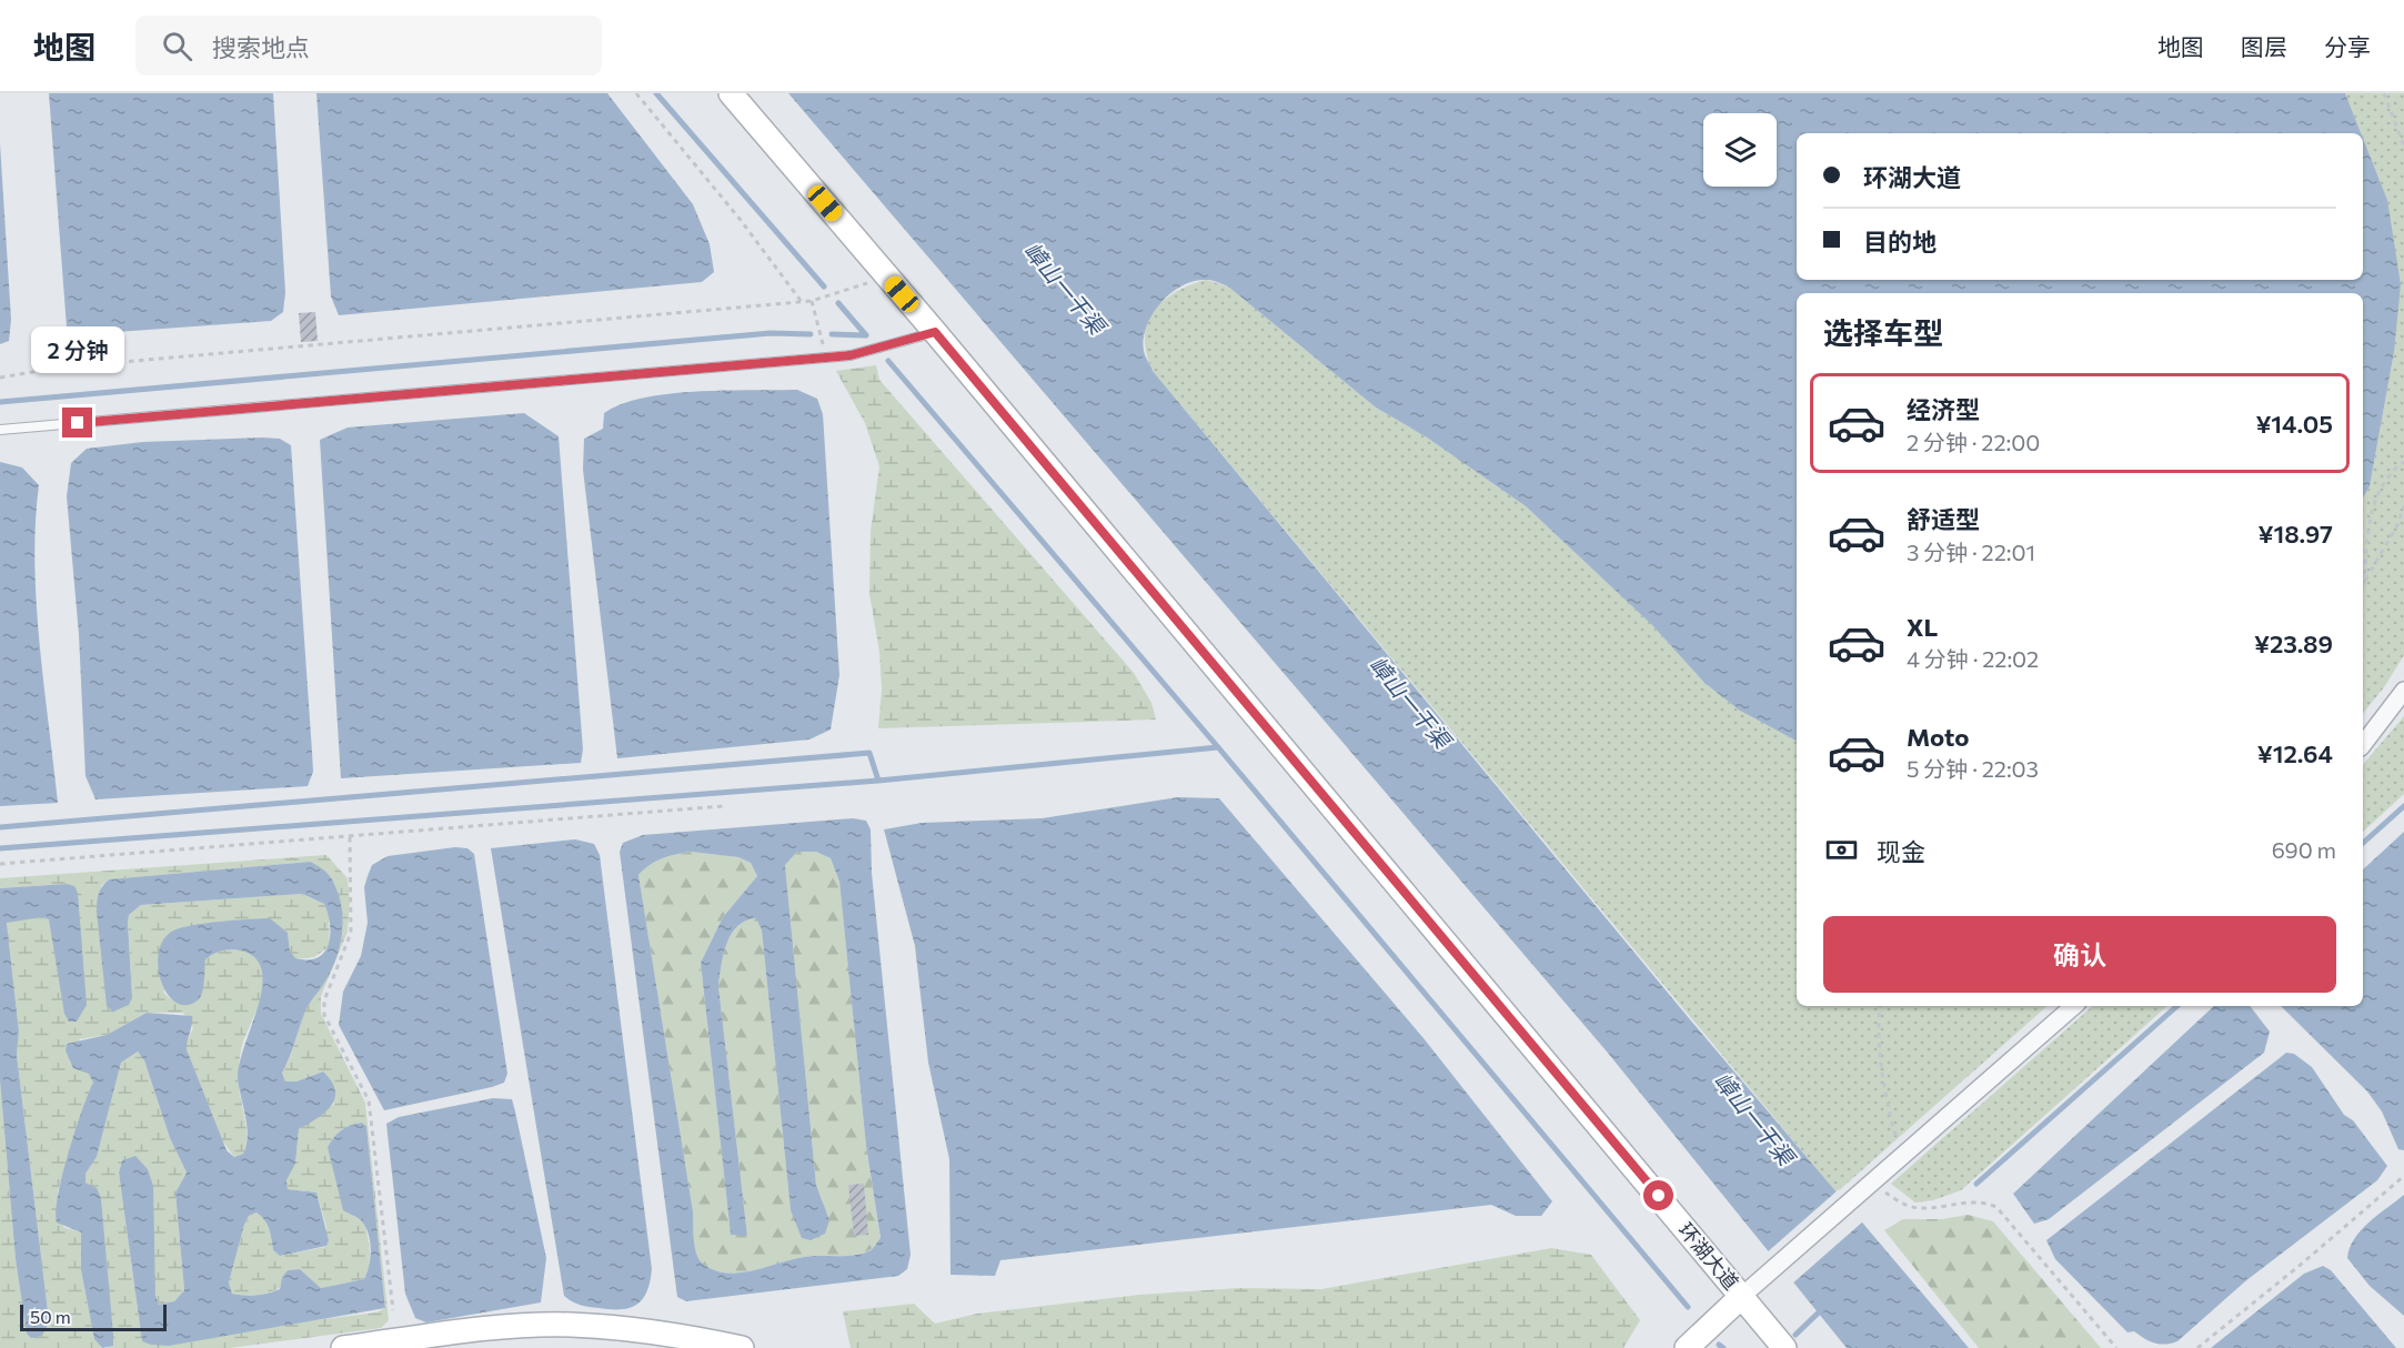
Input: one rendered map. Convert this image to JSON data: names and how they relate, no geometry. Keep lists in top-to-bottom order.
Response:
{
  "streets": {
    "main road": ["环湖大道"]
  },
  "water": ["嶂山一干渠"],
  "scale_bar": "50 m",
  "page": {
    "header": "地图",
    "search": "搜索地点",
    "nav": ["地图", "图层", "分享"],
    "banner": ["环湖大道", "目的地"],
    "heading": "选择车型",
    "bubble": "2 分钟",
    "list": [
      {
        "name": "经济型",
        "note": "2 分钟 · 22:00",
        "value": "¥14.05"
      },
      {
        "name": "舒适型",
        "note": "3 分钟 · 22:01",
        "value": "¥18.97"
      },
      {
        "name": "XL",
        "note": "4 分钟 · 22:02",
        "value": "¥23.89"
      },
      {
        "name": "Moto",
        "note": "5 分钟 · 22:03",
        "value": "¥12.64"
      }
    ],
    "pay": ["现金", "690 m"],
    "buttons": "确认",
    "scale": "50 m"
  }
}
